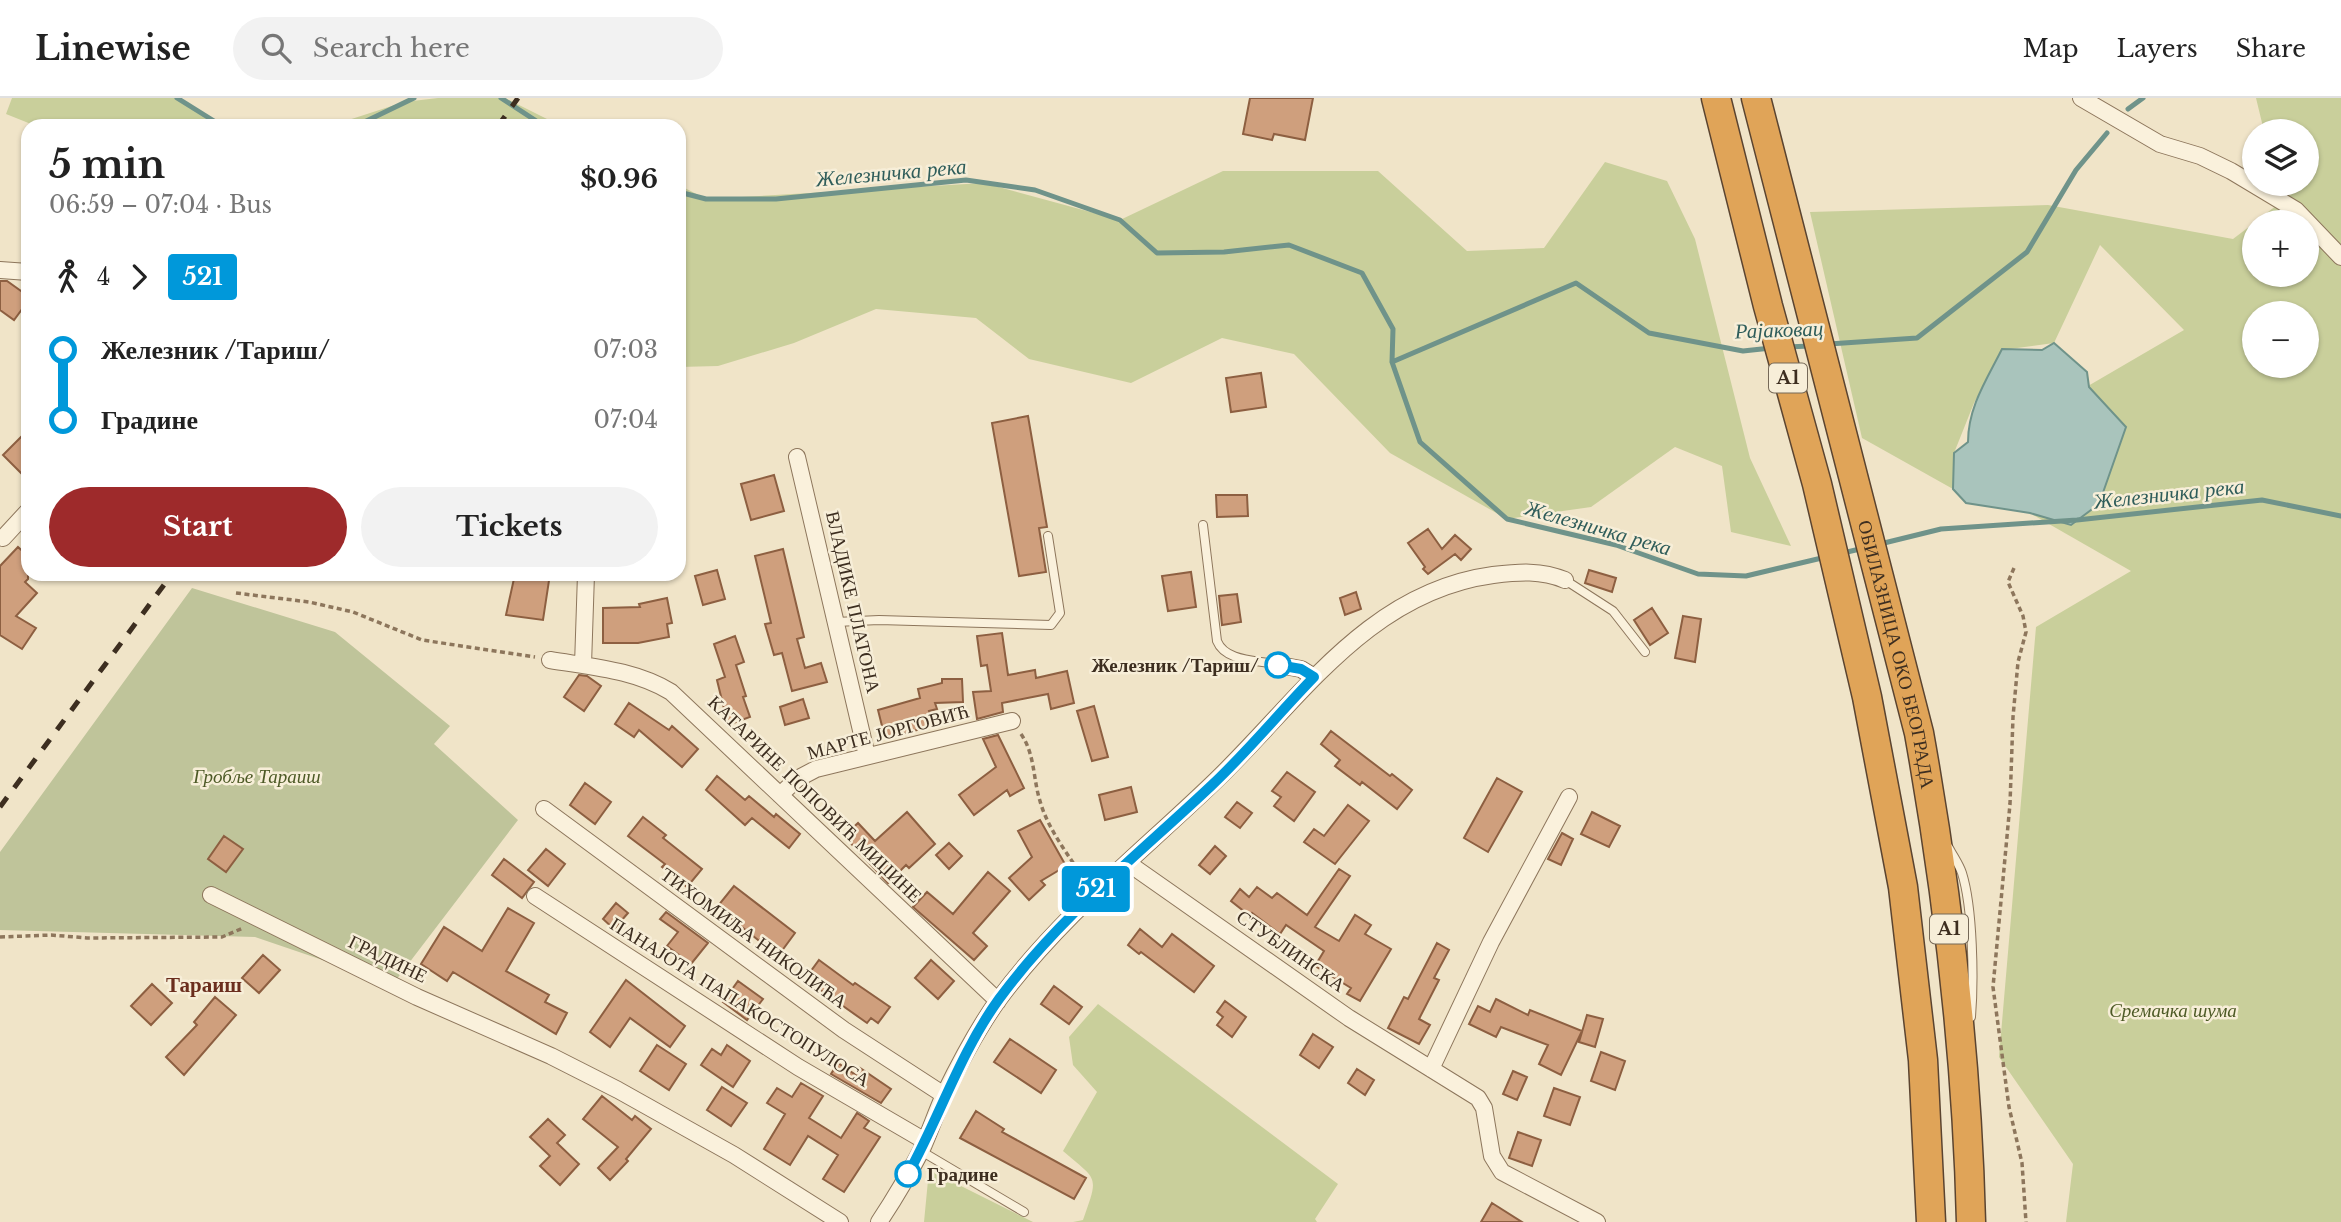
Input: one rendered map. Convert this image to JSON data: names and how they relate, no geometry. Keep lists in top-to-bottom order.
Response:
{
  "streets": {
    "highway": ["A1", "ОБИЛАЗНИЦА ОКО БЕОГРАДА"],
    "street": [
      "ВЛАДИКЕ ПЛАТОНА",
      "МАРТЕ ЈОРГОВИЋ",
      "КАТАРИНЕ ПОПОВИЋ МИЏИНЕ",
      "ТИХОМИЉА НИКОЛИЋА",
      "СТУБЛИНСКА",
      "ГРАДИНЕ",
      "ПАНАЈОТА ПАПАКОСТОПУЛОСА"
    ]
  },
  "crossings": [
    ["ВЛАДИКЕ ПЛАТОНА", "МАРТЕ ЈОРГОВИЋ"],
    ["МАРТЕ ЈОРГОВИЋ", "КАТАРИНЕ ПОПОВИЋ МИЏИНЕ"]
  ],
  "districts": ["Тараиш"],
  "water": ["Железничка река", "Рајаковац"],
  "parks": ["Гробље Тараиш", "Сремачка шума"],
  "places": ["Железник /Тариш/", "Градине"],
  "lines": ["bus line 521"],
  "page": {
    "header": "Linewise",
    "search": "Search here",
    "nav": ["Map", "Layers", "Share"],
    "on_map": "521",
    "map_buttons": ["+", "−"],
    "heading": ["5 min", "06:59 – 07:04 · Bus", "$0.96"],
    "legs": ["4", "521"],
    "list": [
      {
        "name": "Железник /Тариш/",
        "value": "07:03"
      },
      {
        "name": "Градине",
        "value": "07:04"
      }
    ],
    "buttons": ["Start", "Tickets"]
  }
}
